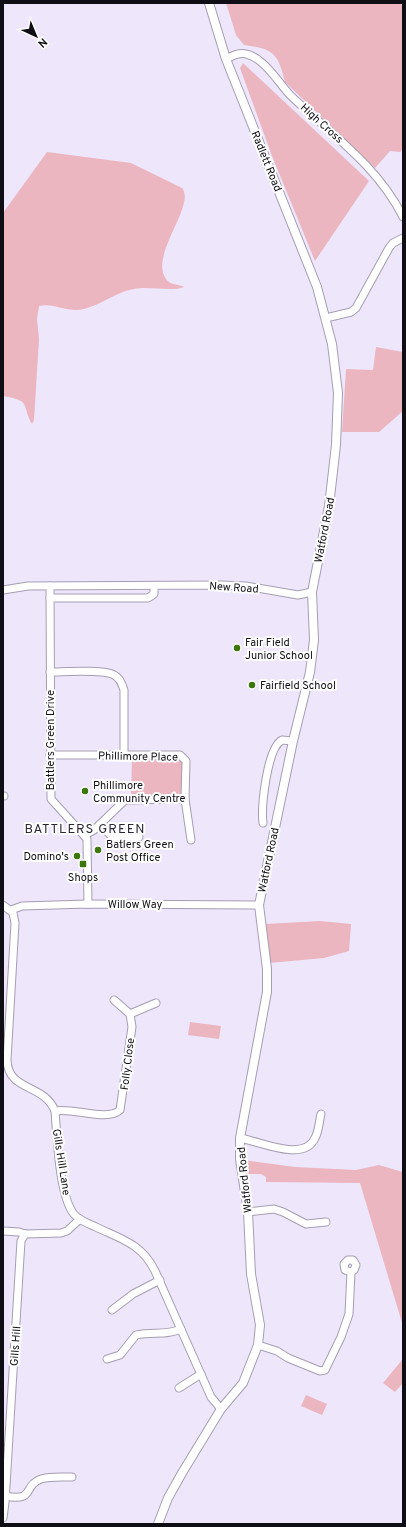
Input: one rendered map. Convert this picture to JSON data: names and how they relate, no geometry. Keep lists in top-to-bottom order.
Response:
{
  "streets": {
    "main road": ["Radlett Road", "Watford Road"],
    "street": [
      "High Cross",
      "New Road",
      "Battlers Green Drive",
      "Phillimore Place",
      "Willow Way",
      "Folly Close",
      "Gills Hill Lane",
      "Gills Hill"
    ]
  },
  "crossings": [
    ["High Cross", "Radlett Road"],
    ["Radlett Road", "Watford Road"],
    ["Watford Road", "New Road"],
    ["Watford Road", "Willow Way"],
    ["Watford Road", "Gills Hill Lane"],
    ["New Road", "Battlers Green Drive"],
    ["Battlers Green Drive", "Phillimore Place"],
    ["Folly Close", "Gills Hill Lane"]
  ],
  "districts": ["BATTLERS GREEN"],
  "places": {
    "other": [
      "Fair Field Junior School",
      "Fairfield School",
      "Phillimore Community Centre",
      "Batlers Green Post Office",
      "Domino's"
    ],
    "transit": ["Shops"]
  },
  "north": "bottom right"
}
